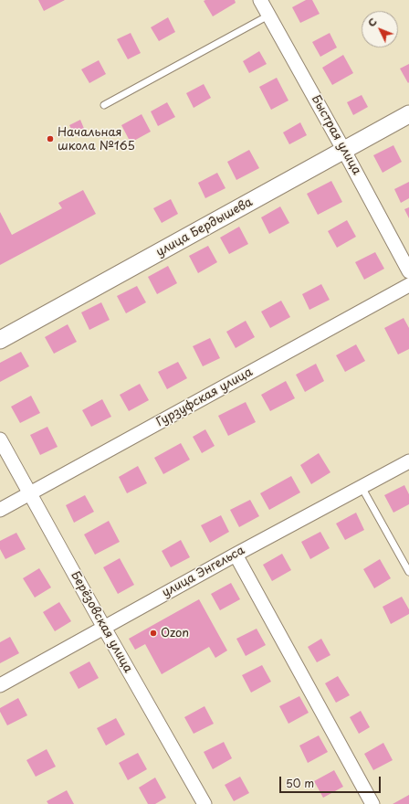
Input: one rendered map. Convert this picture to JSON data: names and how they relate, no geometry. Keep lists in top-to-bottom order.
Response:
{
  "streets": {
    "street": [
      "Быстрая улица",
      "улица Бердышева",
      "Гурзуфская улица",
      "улица Энгельса",
      "Берёзовская улица"
    ]
  },
  "crossings": [
    ["Быстрая улица", "улица Бердышева"],
    ["Гурзуфская улица", "Берёзовская улица"],
    ["улица Энгельса", "Берёзовская улица"]
  ],
  "places": ["Начальная школа №165", "Ozon"],
  "scale_bar": "50 m",
  "north": "top left"
}
